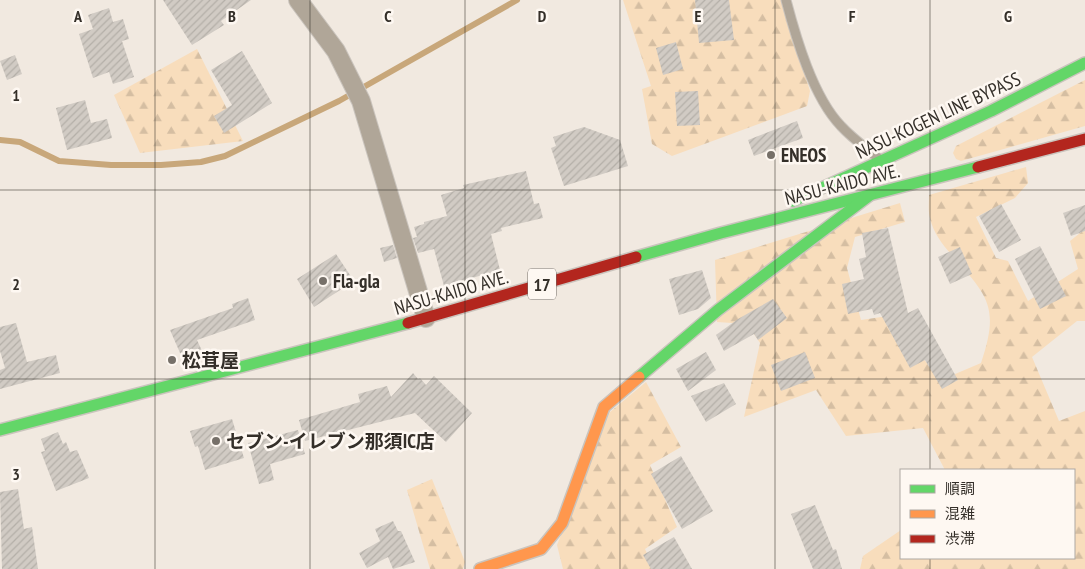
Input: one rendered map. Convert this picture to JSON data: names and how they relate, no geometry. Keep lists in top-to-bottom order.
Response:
{
  "streets": {
    "main road": ["NASU-KOGEN LINE BYPASS", "NASU-KAIDO AVE.", "17"]
  },
  "crossings": [
    ["NASU-KOGEN LINE BYPASS", "NASU-KAIDO AVE."]
  ],
  "places": [
    "ENEOS",
    "Fla-gla",
    "松茸屋",
    "セブン-イレブン那須IC店"
  ],
  "legend": ["順調", "混雑", "渋滞"],
  "grid": {
    "columns": [
      "A",
      "B",
      "C",
      "D",
      "E",
      "F",
      "G"
    ],
    "rows": ["1", "2", "3"]
  }
}
